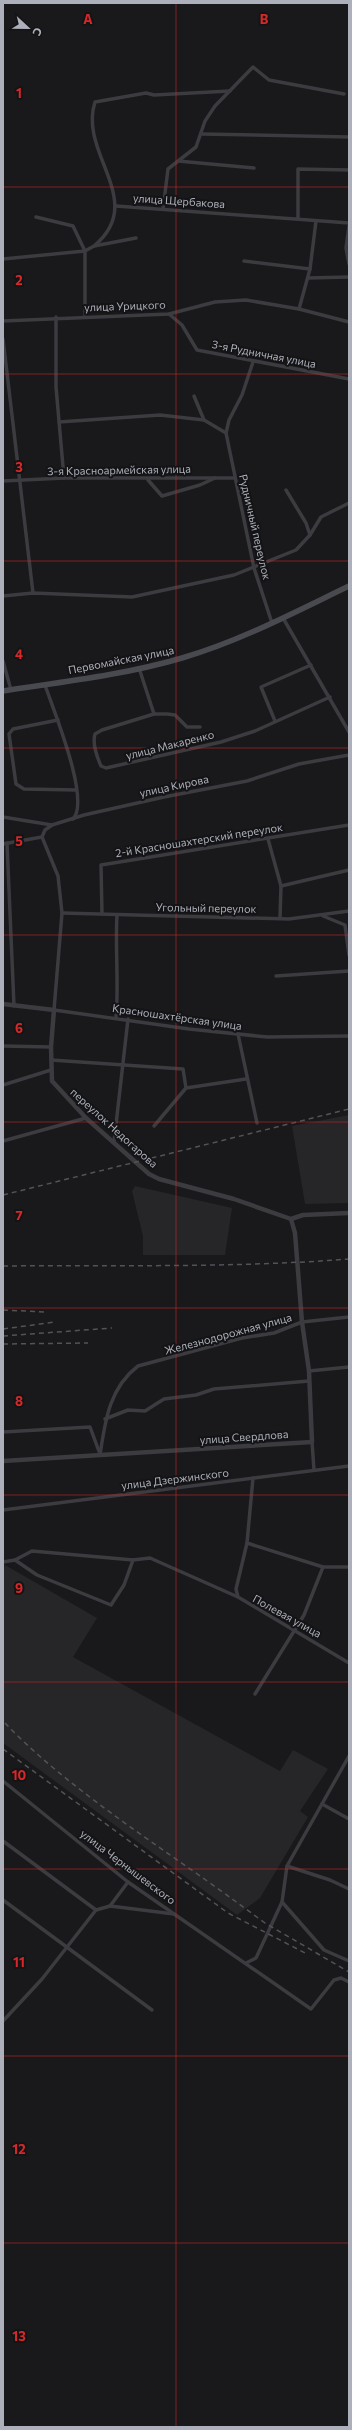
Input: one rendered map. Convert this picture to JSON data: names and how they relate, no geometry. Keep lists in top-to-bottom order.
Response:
{
  "streets": {
    "main road": ["Первомайская улица"],
    "street": [
      "улица Щербакова",
      "улица Урицкого",
      "3-я Рудничная улица",
      "3-я Красноармейская улица",
      "Рудничный переулок",
      "улица Макаренко",
      "улица Кирова",
      "2-й Красношахтерский переулок",
      "Угольный переулок",
      "Красношахтёрская улица",
      "переулок Недогарова",
      "Железнодорожная улица",
      "улица Свердлова",
      "улица Дзержинского",
      "Полевая улица",
      "улица Чернышевского"
    ]
  },
  "crossings": [
    ["улица Урицкого", "3-я Рудничная улица"],
    ["3-я Рудничная улица", "Рудничный переулок"],
    ["3-я Красноармейская улица", "Рудничный переулок"],
    ["Рудничный переулок", "Первомайская улица"],
    ["2-й Красношахтерский переулок", "Угольный переулок"],
    ["Угольный переулок", "переулок Недогарова"],
    ["Красношахтёрская улица", "переулок Недогарова"],
    ["Железнодорожная улица", "улица Свердлова"],
    ["улица Дзержинского", "Полевая улица"]
  ],
  "north": "right",
  "grid": {
    "columns": ["A", "B"],
    "rows": [
      "1",
      "2",
      "3",
      "4",
      "5",
      "6",
      "7",
      "8",
      "9",
      "10",
      "11",
      "12",
      "13"
    ]
  }
}
